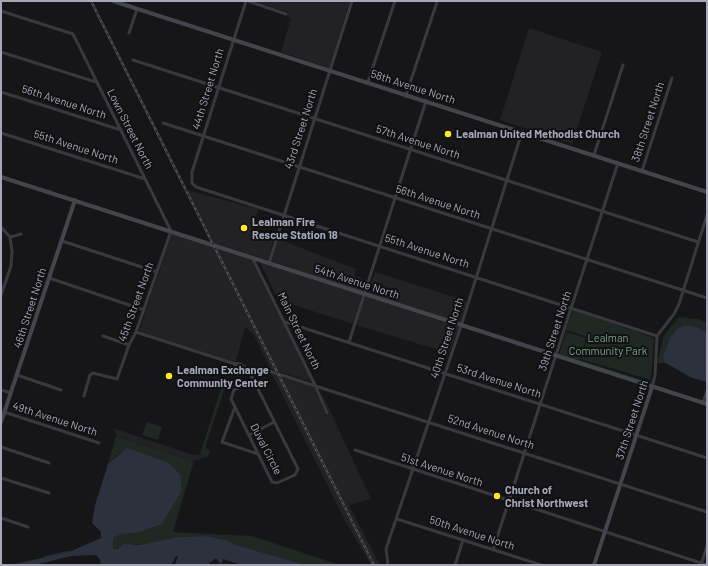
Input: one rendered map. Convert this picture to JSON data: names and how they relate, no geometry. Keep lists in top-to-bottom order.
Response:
{
  "streets": {
    "street": [
      "58th Avenue North",
      "44th Street North",
      "56th Avenue North",
      "38th Street North",
      "Lown Street North",
      "43rd Street North",
      "57th Avenue North",
      "55th Avenue North",
      "54th Avenue North",
      "45th Street North",
      "46th Street North",
      "Main Street North",
      "39th Street North",
      "40th Street North",
      "53rd Avenue North",
      "49th Avenue North",
      "37th Street North",
      "52nd Avenue North",
      "Duval Circle",
      "51st Avenue North",
      "50th Avenue North"
    ]
  },
  "crossings": [
    ["58th Avenue North", "44th Street North"],
    ["58th Avenue North", "38th Street North"],
    ["58th Avenue North", "43rd Street North"],
    ["58th Avenue North", "39th Street North"],
    ["58th Avenue North", "40th Street North"],
    ["44th Street North", "56th Avenue North"],
    ["44th Street North", "57th Avenue North"],
    ["44th Street North", "55th Avenue North"],
    ["56th Avenue North", "Lown Street North"],
    ["56th Avenue North", "43rd Street North"],
    ["56th Avenue North", "39th Street North"],
    ["56th Avenue North", "40th Street North"],
    ["Lown Street North", "55th Avenue North"],
    ["Lown Street North", "54th Avenue North"],
    ["Lown Street North", "45th Street North"],
    ["43rd Street North", "57th Avenue North"],
    ["43rd Street North", "55th Avenue North"],
    ["43rd Street North", "54th Avenue North"],
    ["57th Avenue North", "39th Street North"],
    ["57th Avenue North", "40th Street North"],
    ["55th Avenue North", "39th Street North"],
    ["55th Avenue North", "40th Street North"],
    ["55th Avenue North", "37th Street North"],
    ["54th Avenue North", "45th Street North"],
    ["54th Avenue North", "46th Street North"],
    ["54th Avenue North", "Main Street North"],
    ["54th Avenue North", "39th Street North"],
    ["54th Avenue North", "40th Street North"],
    ["54th Avenue North", "37th Street North"],
    ["45th Street North", "Duval Circle"],
    ["46th Street North", "49th Avenue North"],
    ["Main Street North", "53rd Avenue North"],
    ["Main Street North", "52nd Avenue North"],
    ["39th Street North", "53rd Avenue North"],
    ["39th Street North", "52nd Avenue North"],
    ["39th Street North", "51st Avenue North"],
    ["39th Street North", "50th Avenue North"],
    ["40th Street North", "53rd Avenue North"],
    ["40th Street North", "52nd Avenue North"],
    ["40th Street North", "51st Avenue North"],
    ["40th Street North", "50th Avenue North"],
    ["53rd Avenue North", "37th Street North"],
    ["37th Street North", "52nd Avenue North"],
    ["37th Street North", "51st Avenue North"]
  ],
  "parks": ["Lealman Community Park"],
  "places": [
    "Lealman United Methodist Church",
    "Lealman Fire Rescue Station 18",
    "Lealman Exchange Community Center",
    "Church of Christ Northwest"
  ]
}
